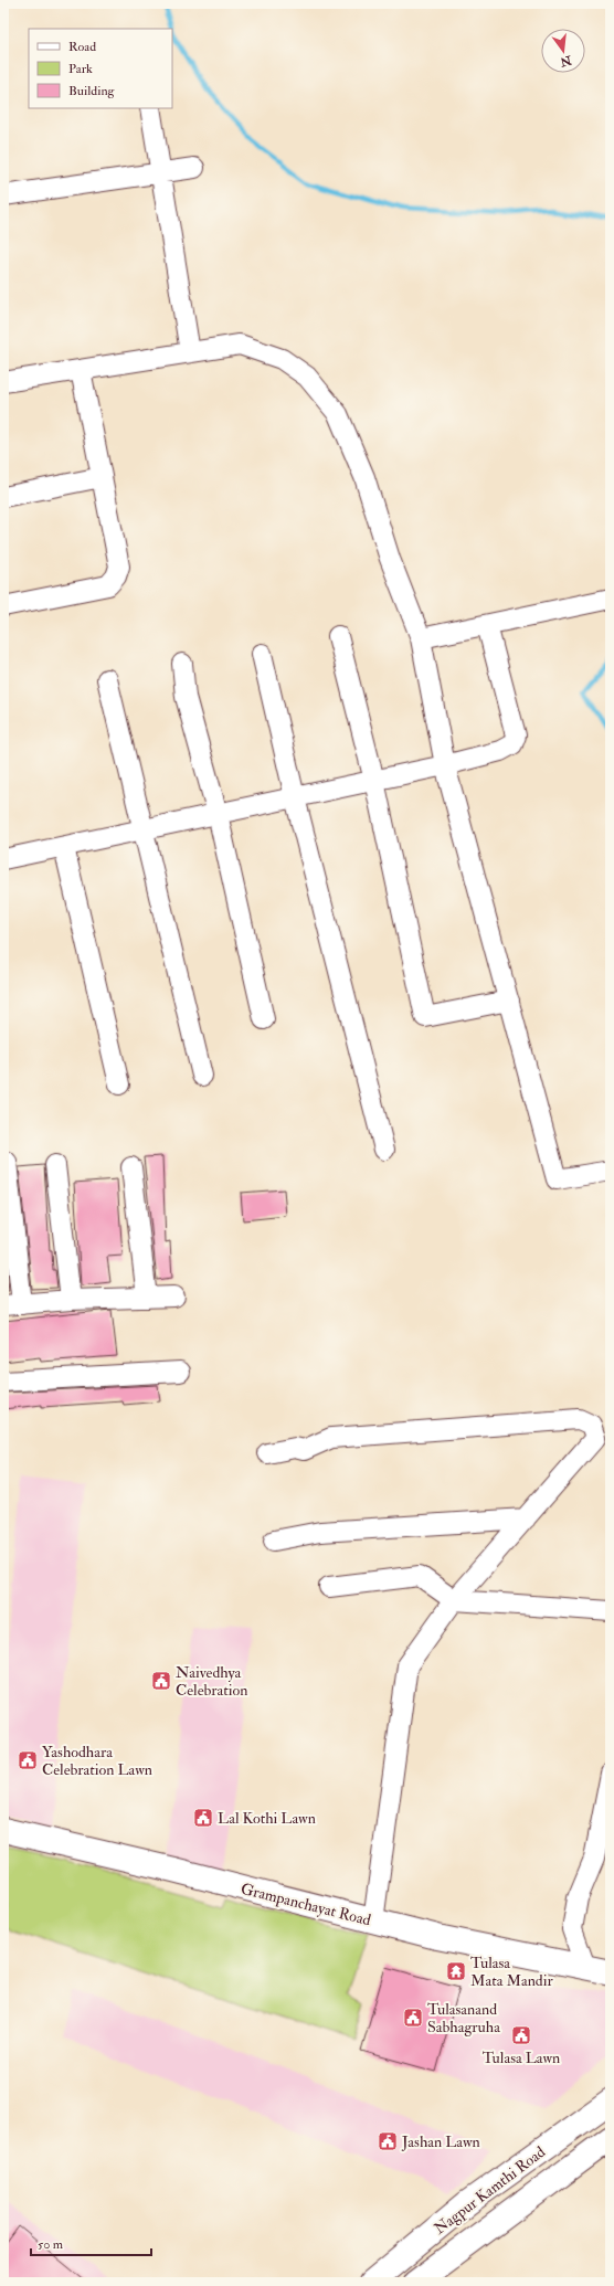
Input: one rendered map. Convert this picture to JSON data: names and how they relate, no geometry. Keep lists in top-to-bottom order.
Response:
{
  "streets": {
    "street": ["Grampanchayat Road", "Nagpur Kamthi Road"]
  },
  "places": {
    "public building": [
      "Naivedhya Celebration",
      "Yashodhara Celebration Lawn",
      "Lal Kothi Lawn",
      "Tulasanand Sabhagruha",
      "Tulasa Lawn",
      "Jashan Lawn"
    ],
    "temple": ["Tulasa Mata Mandir"]
  },
  "legend": ["Road", "Park", "Building"],
  "scale_bar": "50 m",
  "north": "bottom"
}
